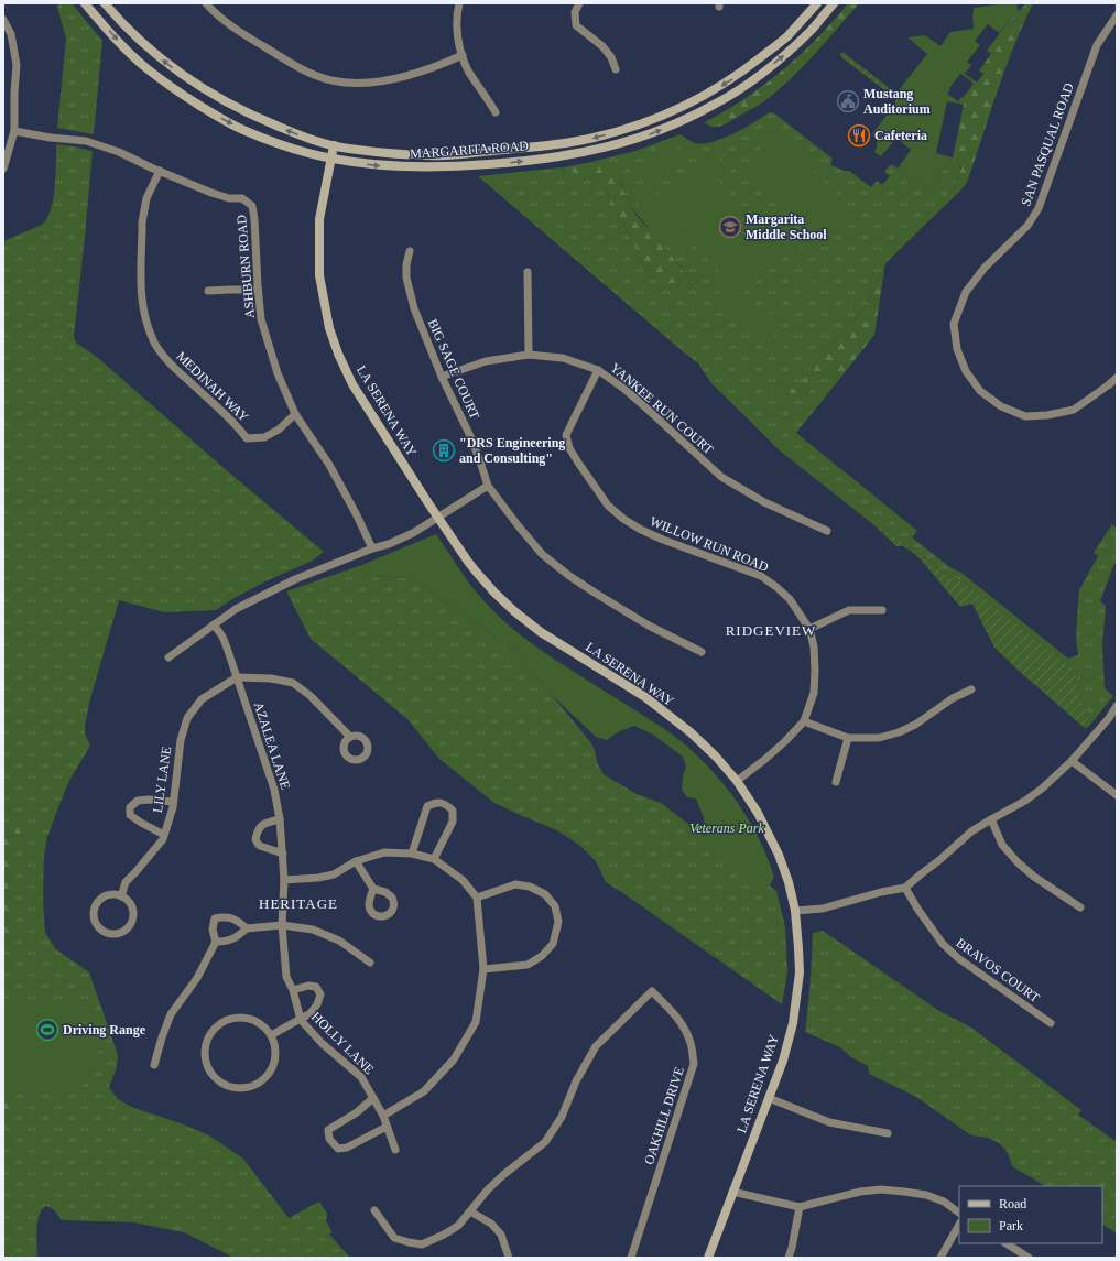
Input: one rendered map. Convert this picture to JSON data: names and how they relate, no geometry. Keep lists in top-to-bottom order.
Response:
{
  "streets": {
    "main road": ["MARGARITA ROAD", "LA SERENA WAY"],
    "street": [
      "SAN PASQUAL ROAD",
      "ASHBURN ROAD",
      "BIG SAGE COURT",
      "MEDINAH WAY",
      "YANKEE RUN COURT",
      "WILLOW RUN ROAD",
      "AZALEA LANE",
      "LILY LANE",
      "BRAVOS COURT",
      "HOLLY LANE",
      "OAKHILL DRIVE"
    ]
  },
  "crossings": [
    ["MARGARITA ROAD", "LA SERENA WAY"],
    ["ASHBURN ROAD", "MEDINAH WAY"],
    ["BIG SAGE COURT", "YANKEE RUN COURT"],
    ["YANKEE RUN COURT", "WILLOW RUN ROAD"],
    ["LA SERENA WAY", "WILLOW RUN ROAD"],
    ["AZALEA LANE", "LILY LANE"],
    ["AZALEA LANE", "HOLLY LANE"]
  ],
  "districts": ["RIDGEVIEW", "HERITAGE"],
  "parks": ["Veterans Park"],
  "places": {
    "public building": ["Mustang Auditorium"],
    "restaurant": ["Cafeteria"],
    "school or university": ["Margarita Middle School"],
    "building": ["\"DRS Engineering and Consulting\""],
    "sports": ["Driving Range"]
  },
  "legend": ["Road", "Park"]
}
